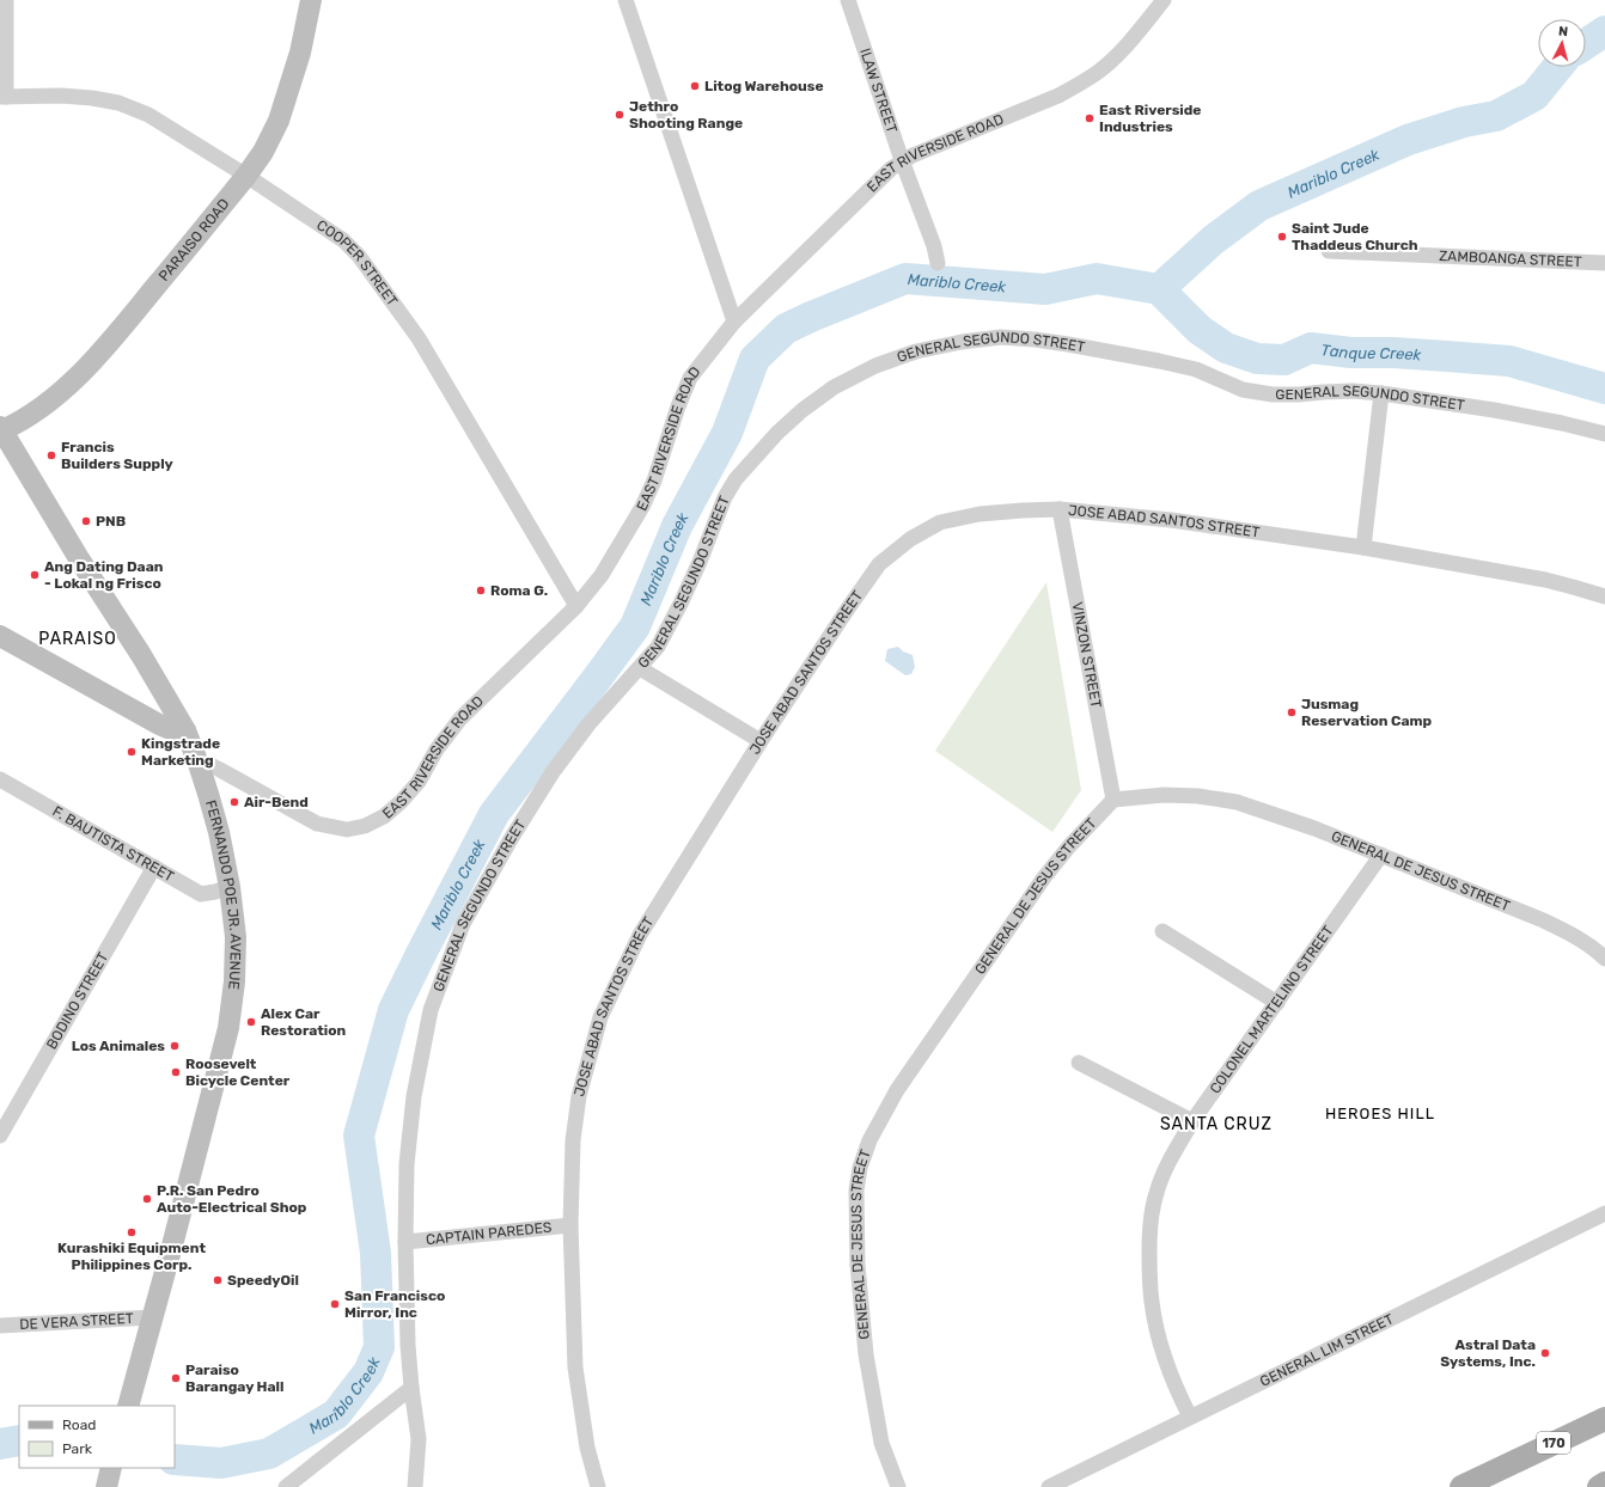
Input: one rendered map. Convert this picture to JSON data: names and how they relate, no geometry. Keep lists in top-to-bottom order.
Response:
{
  "streets": {
    "main road": ["PARAISO ROAD", "FERNANDO POE JR. AVENUE", "170"],
    "street": [
      "ILAW STREET",
      "EAST RIVERSIDE ROAD",
      "ZAMBOANGA STREET",
      "COOPER STREET",
      "GENERAL SEGUNDO STREET",
      "JOSE ABAD SANTOS STREET",
      "VINZON STREET",
      "F. BAUTISTA STREET",
      "GENERAL DE JESUS STREET",
      "BODINO STREET",
      "COLONEL MARTELINO STREET",
      "CAPTAIN PAREDES",
      "DE VERA STREET",
      "GENERAL LIM STREET"
    ]
  },
  "crossings": [
    ["ILAW STREET", "EAST RIVERSIDE ROAD"],
    ["EAST RIVERSIDE ROAD", "COOPER STREET"],
    ["EAST RIVERSIDE ROAD", "FERNANDO POE JR. AVENUE"],
    ["PARAISO ROAD", "COOPER STREET"],
    ["PARAISO ROAD", "FERNANDO POE JR. AVENUE"],
    ["GENERAL SEGUNDO STREET", "CAPTAIN PAREDES"],
    ["JOSE ABAD SANTOS STREET", "VINZON STREET"],
    ["JOSE ABAD SANTOS STREET", "CAPTAIN PAREDES"],
    ["VINZON STREET", "GENERAL DE JESUS STREET"],
    ["F. BAUTISTA STREET", "FERNANDO POE JR. AVENUE"],
    ["F. BAUTISTA STREET", "BODINO STREET"],
    ["GENERAL DE JESUS STREET", "COLONEL MARTELINO STREET"],
    ["FERNANDO POE JR. AVENUE", "DE VERA STREET"],
    ["COLONEL MARTELINO STREET", "GENERAL LIM STREET"]
  ],
  "districts": ["PARAISO", "HEROES HILL", "SANTA CRUZ"],
  "water": ["Mariblo Creek", "Tanque Creek"],
  "places": [
    "Litog Warehouse",
    "Jethro Shooting Range",
    "East Riverside Industries",
    "Saint Jude Thaddeus Church",
    "Francis Builders Supply",
    "PNB",
    "Ang Dating Daan - Lokal ng Frisco",
    "Roma G.",
    "Jusmag Reservation Camp",
    "Kingstrade Marketing",
    "Air-Bend",
    "Alex Car Restoration",
    "Los Animales",
    "Roosevelt Bicycle Center",
    "P.R. San Pedro Auto-Electrical Shop",
    "Kurashiki Equipment Philippines Corp.",
    "SpeedyOil",
    "San Francisco Mirror, Inc",
    "Astral Data Systems, Inc.",
    "Paraiso Barangay Hall"
  ],
  "legend": ["Road", "Park"],
  "north": "top"
}
